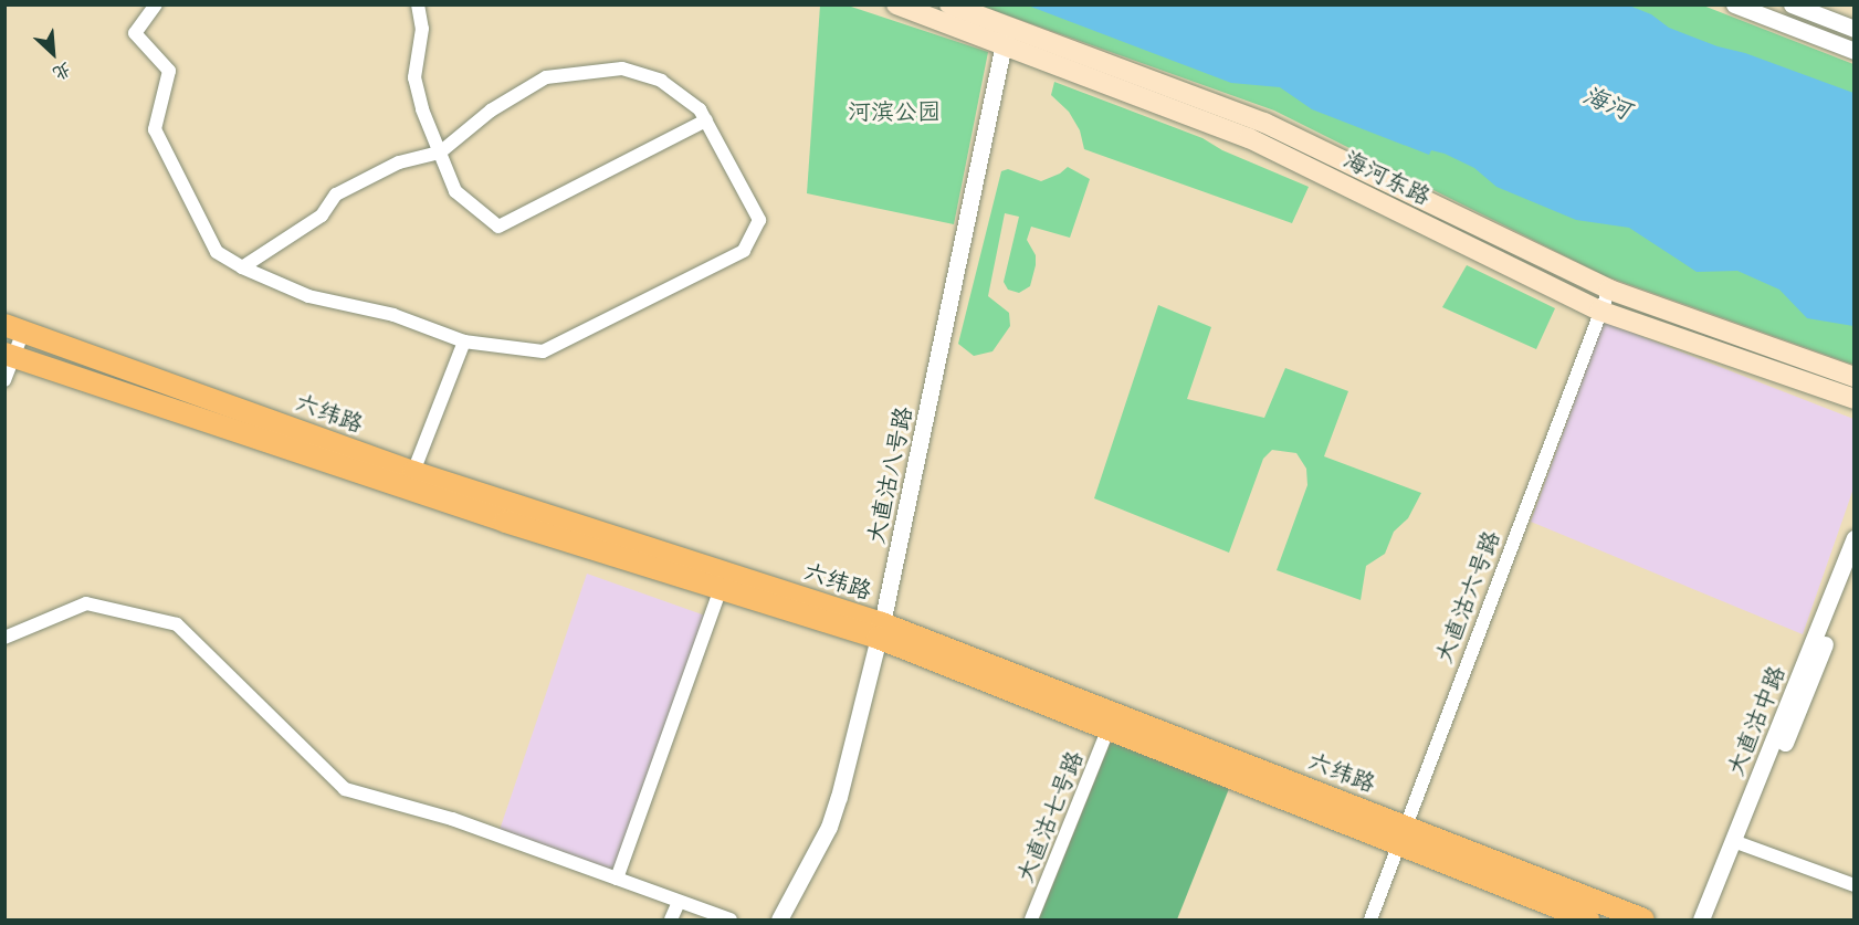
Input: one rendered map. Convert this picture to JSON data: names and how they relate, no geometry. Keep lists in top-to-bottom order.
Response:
{
  "streets": {
    "main road": ["海河东路", "六纬路"],
    "street": [
      "大直沽八号路",
      "大直沽六号路",
      "大直沽中路",
      "大直沽七号路"
    ]
  },
  "crossings": [
    ["海河东路", "大直沽八号路"],
    ["海河东路", "大直沽六号路"],
    ["六纬路", "大直沽八号路"],
    ["六纬路", "大直沽六号路"],
    ["六纬路", "大直沽七号路"]
  ],
  "water": ["海河"],
  "parks": ["河滨公园"],
  "north": "bottom right"
}
